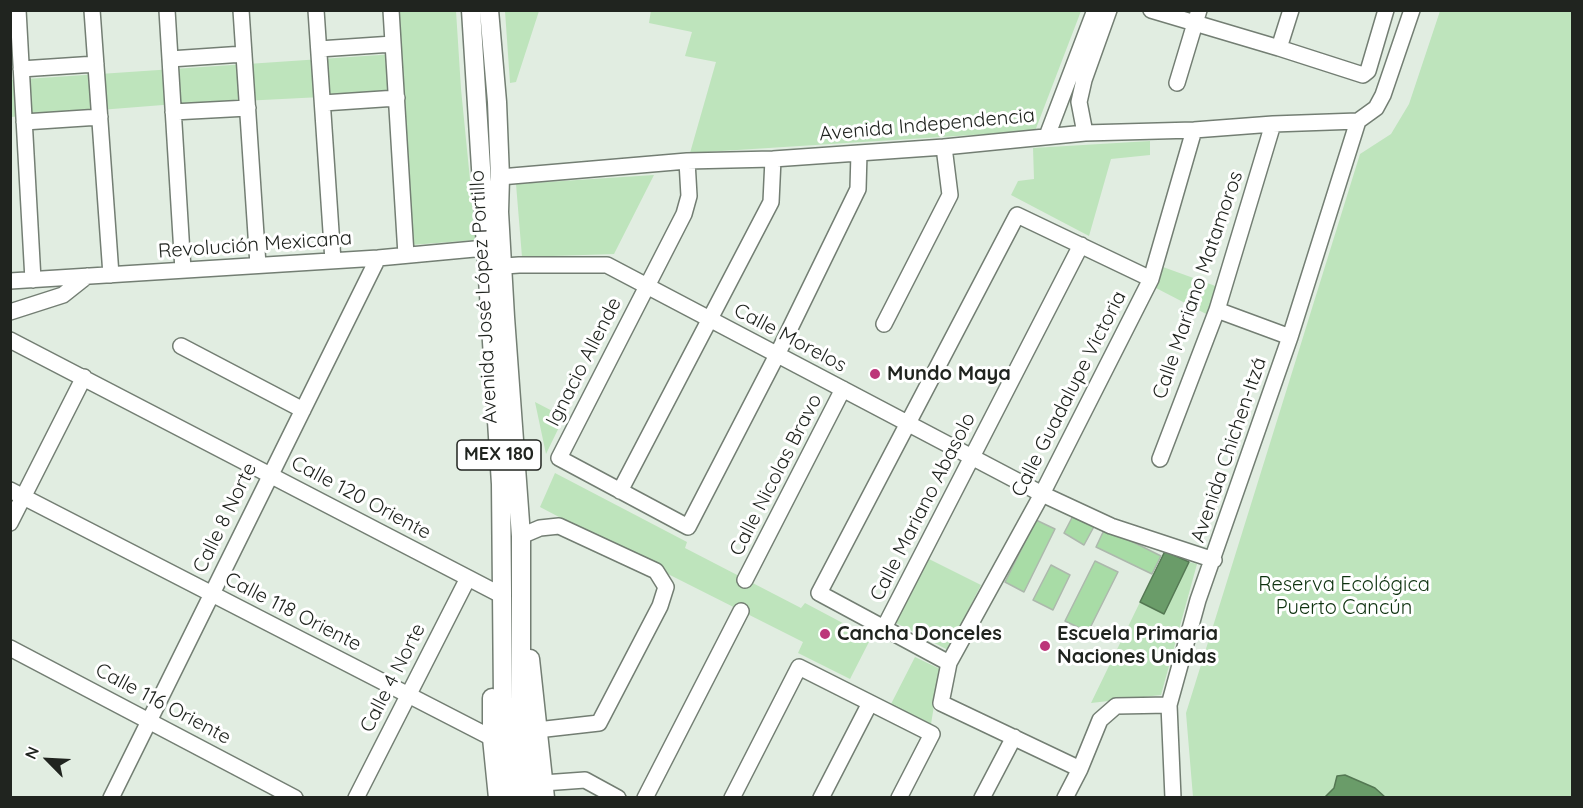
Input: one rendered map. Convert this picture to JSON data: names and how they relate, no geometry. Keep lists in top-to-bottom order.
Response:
{
  "streets": {
    "main road": ["Avenida José López Portillo", "MEX 180"],
    "street": [
      "Avenida Independencia",
      "Revolución Mexicana",
      "Calle Mariano Matamoros",
      "Calle Morelos",
      "Ignacio Allende",
      "Calle Guadalupe Victoria",
      "Avenida Chichen-Itzá",
      "Calle Nicolas Bravo",
      "Calle 120 Oriente",
      "Calle Mariano Abasolo",
      "Calle 8 Norte",
      "Calle 118 Oriente",
      "Calle 4 Norte",
      "Calle 116 Oriente"
    ]
  },
  "crossings": [
    ["Avenida Independencia", "Calle Mariano Matamoros"],
    ["Avenida Independencia", "Avenida José López Portillo"],
    ["Avenida Independencia", "Ignacio Allende"],
    ["Avenida Independencia", "Calle Guadalupe Victoria"],
    ["Avenida Independencia", "Avenida Chichen-Itzá"],
    ["Revolución Mexicana", "Avenida José López Portillo"],
    ["Revolución Mexicana", "Calle 8 Norte"],
    ["Avenida José López Portillo", "Calle Morelos"],
    ["Avenida José López Portillo", "Calle 120 Oriente"],
    ["Calle Morelos", "Ignacio Allende"],
    ["Calle Morelos", "Calle Guadalupe Victoria"],
    ["Calle Morelos", "Avenida Chichen-Itzá"],
    ["Calle Morelos", "Calle Nicolas Bravo"],
    ["Calle Morelos", "Calle Mariano Abasolo"],
    ["Calle 120 Oriente", "Calle 8 Norte"],
    ["Calle 120 Oriente", "Calle 4 Norte"],
    ["Calle 8 Norte", "Calle 118 Oriente"],
    ["Calle 8 Norte", "Calle 116 Oriente"],
    ["Calle 118 Oriente", "Calle 4 Norte"]
  ],
  "parks": ["Reserva Ecológica Puerto Cancún"],
  "places": ["Mundo Maya", "Cancha Donceles", "Escuela Primaria Naciones Unidas"],
  "north": "top left"
}
